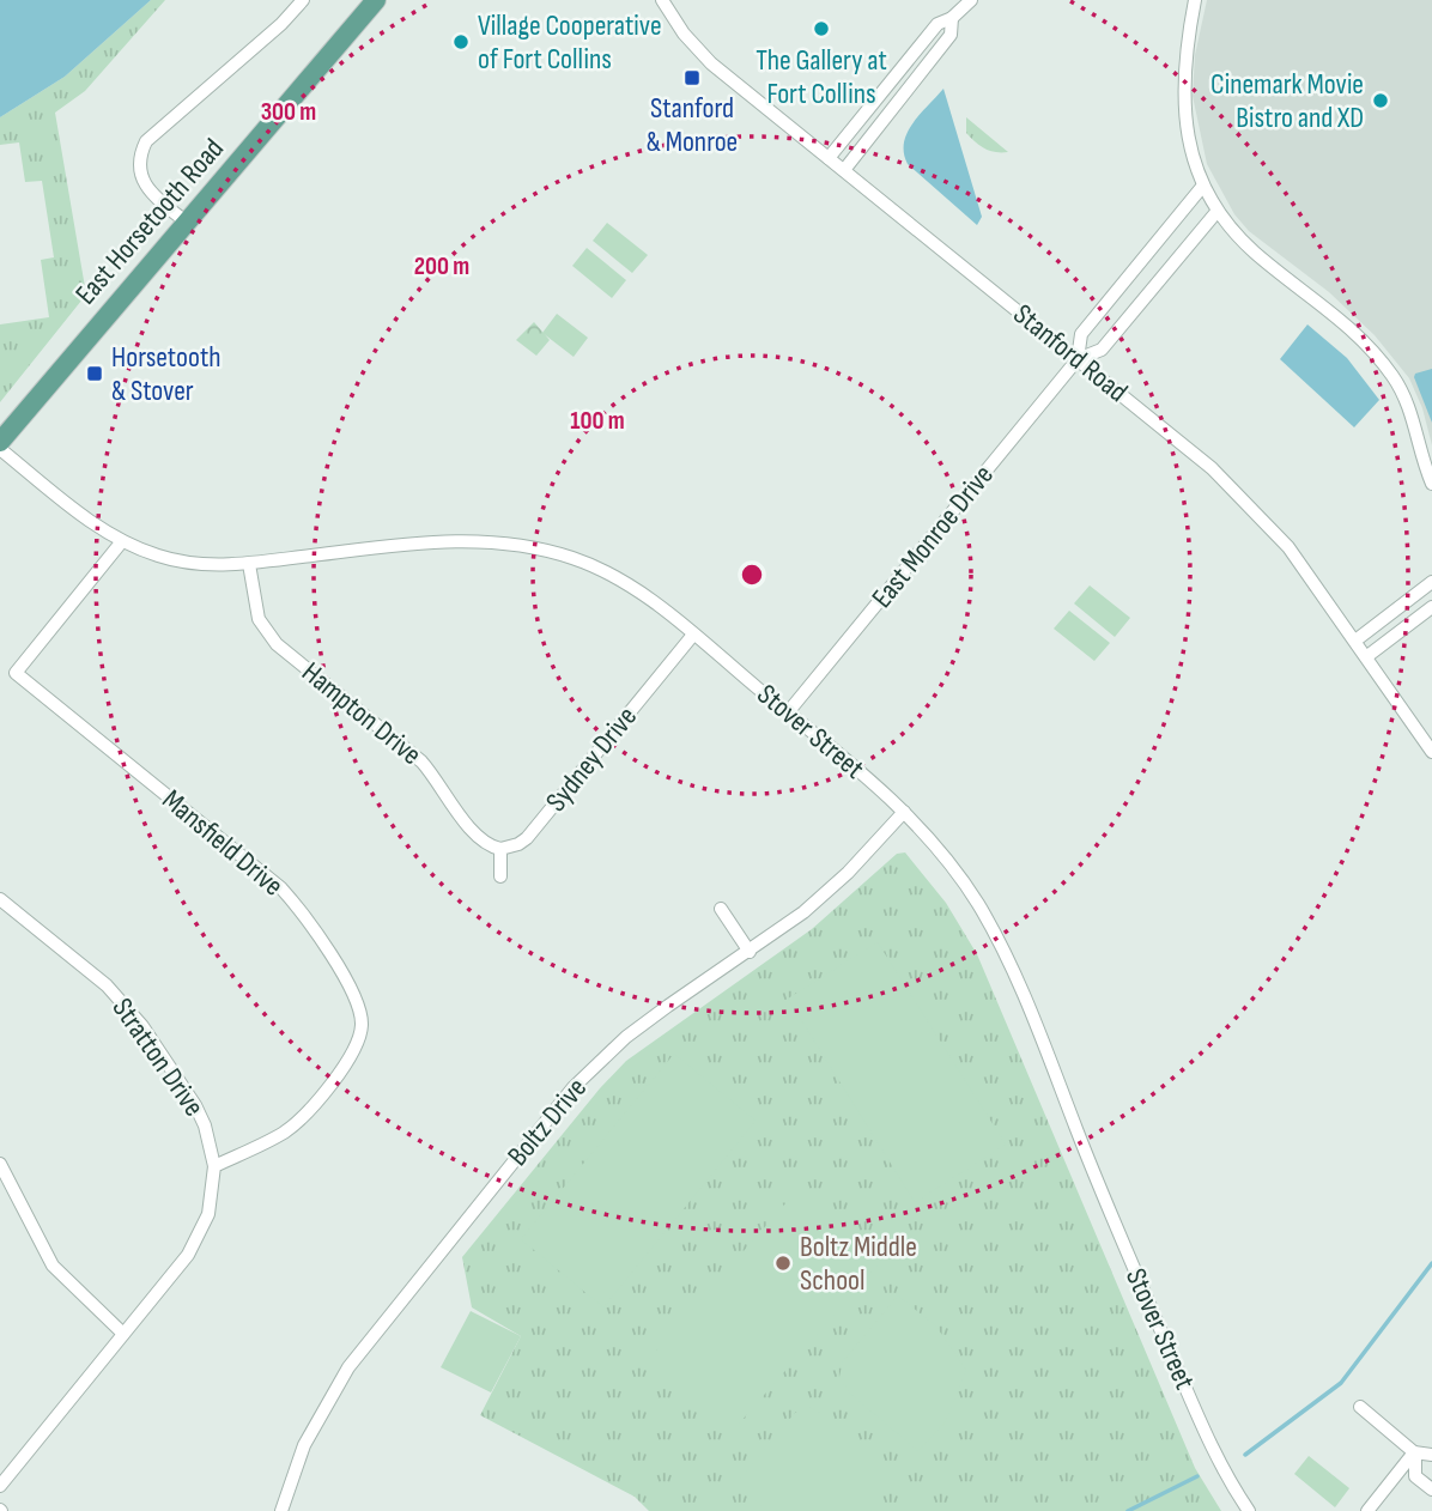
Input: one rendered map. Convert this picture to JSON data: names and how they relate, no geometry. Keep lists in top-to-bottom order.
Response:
{
  "streets": {
    "main road": ["East Horsetooth Road"],
    "street": [
      "Stanford Road",
      "East Monroe Drive",
      "Hampton Drive",
      "Stover Street",
      "Sydney Drive",
      "Mansfield Drive",
      "Stratton Drive",
      "Boltz Drive"
    ]
  },
  "crossings": [
    ["Stanford Road", "East Monroe Drive"],
    ["East Monroe Drive", "Stover Street"],
    ["Hampton Drive", "Stover Street"],
    ["Hampton Drive", "Sydney Drive"],
    ["Stover Street", "Sydney Drive"],
    ["Stover Street", "Mansfield Drive"],
    ["Stover Street", "Boltz Drive"],
    ["Mansfield Drive", "Stratton Drive"]
  ],
  "places": {
    "other": [
      "The Gallery at Fort Collins",
      "Village Cooperative of Fort Collins",
      "Cinemark Movie Bistro and XD",
      "Boltz Middle School"
    ],
    "transit": ["Stanford & Monroe", "Horsetooth & Stover"]
  },
  "rings": ["300 m", "200 m", "100 m"]
}
